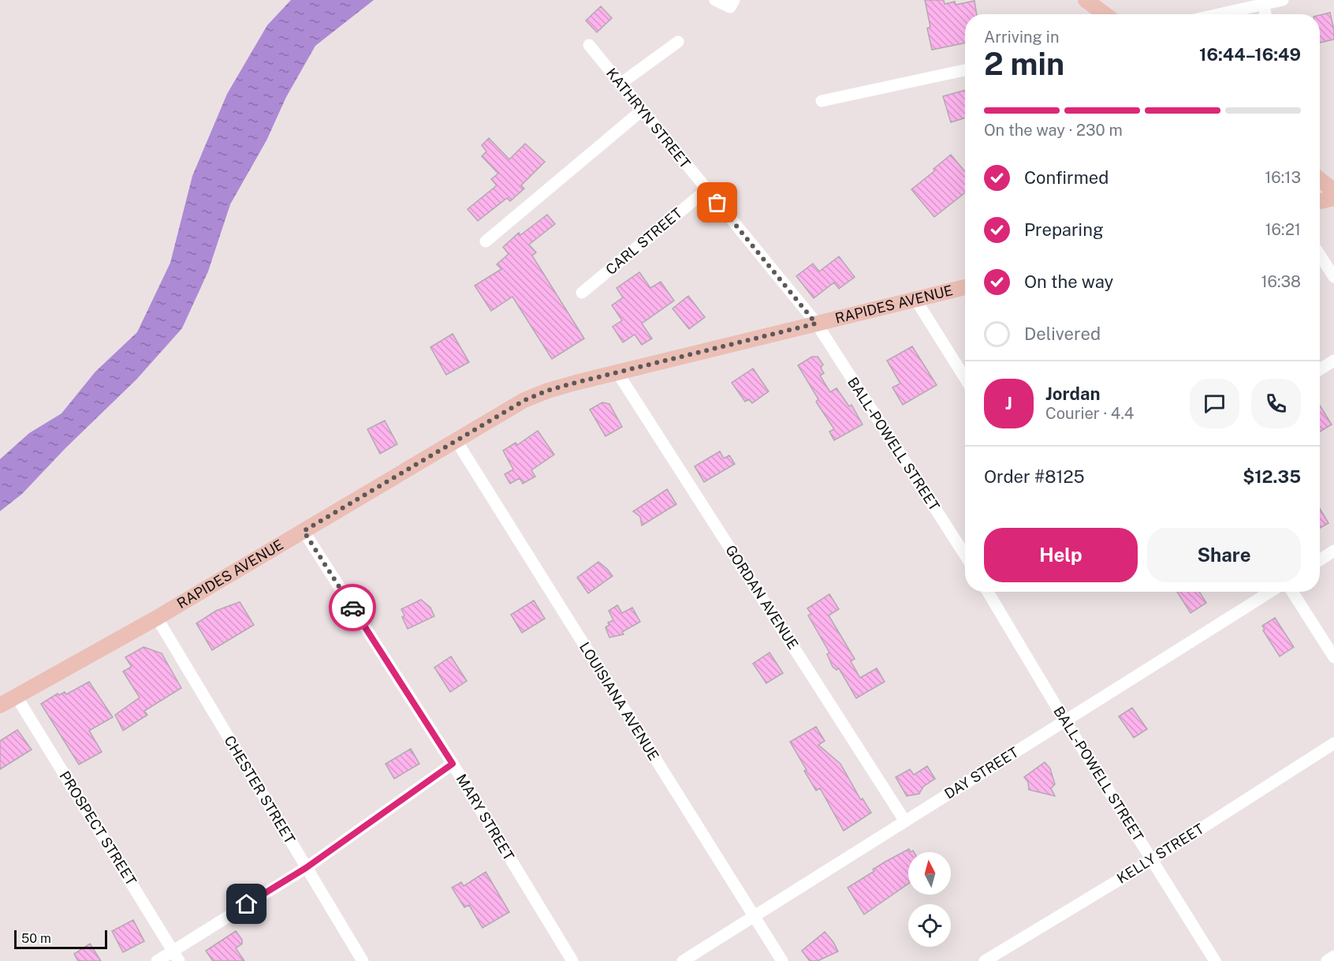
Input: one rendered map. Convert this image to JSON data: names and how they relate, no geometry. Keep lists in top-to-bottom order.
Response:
{
  "streets": {
    "main road": ["RAPIDES AVENUE"],
    "street": [
      "KATHRYN STREET",
      "CARL STREET",
      "BALL-POWELL STREET",
      "GORDAN AVENUE",
      "LOUISIANA AVENUE",
      "DAY STREET",
      "CHESTER STREET",
      "MARY STREET",
      "PROSPECT STREET",
      "KELLY STREET"
    ]
  },
  "crossings": [
    ["KATHRYN STREET", "CARL STREET"],
    ["KATHRYN STREET", "RAPIDES AVENUE"],
    ["KATHRYN STREET", "BALL-POWELL STREET"],
    ["RAPIDES AVENUE", "BALL-POWELL STREET"],
    ["RAPIDES AVENUE", "GORDAN AVENUE"],
    ["RAPIDES AVENUE", "LOUISIANA AVENUE"],
    ["RAPIDES AVENUE", "CHESTER STREET"],
    ["RAPIDES AVENUE", "MARY STREET"],
    ["RAPIDES AVENUE", "PROSPECT STREET"],
    ["BALL-POWELL STREET", "DAY STREET"],
    ["BALL-POWELL STREET", "KELLY STREET"],
    ["GORDAN AVENUE", "DAY STREET"],
    ["LOUISIANA AVENUE", "DAY STREET"]
  ],
  "scale_bar": "50 m",
  "north": "top",
  "page": {
    "heading": ["2 min", "Arriving in", "16:44–16:49"],
    "panel": [
      "Jordan",
      "Courier · 4.4",
      "Order #8125",
      "$12.35"
    ],
    "bar": "On the way · 230 m",
    "list": [
      ["Confirmed", "16:13"],
      ["Preparing", "16:21"],
      ["On the way", "16:38"],
      "Delivered"
    ],
    "round": "J",
    "buttons": ["Help", "Share"],
    "scale": "50 m"
  }
}
